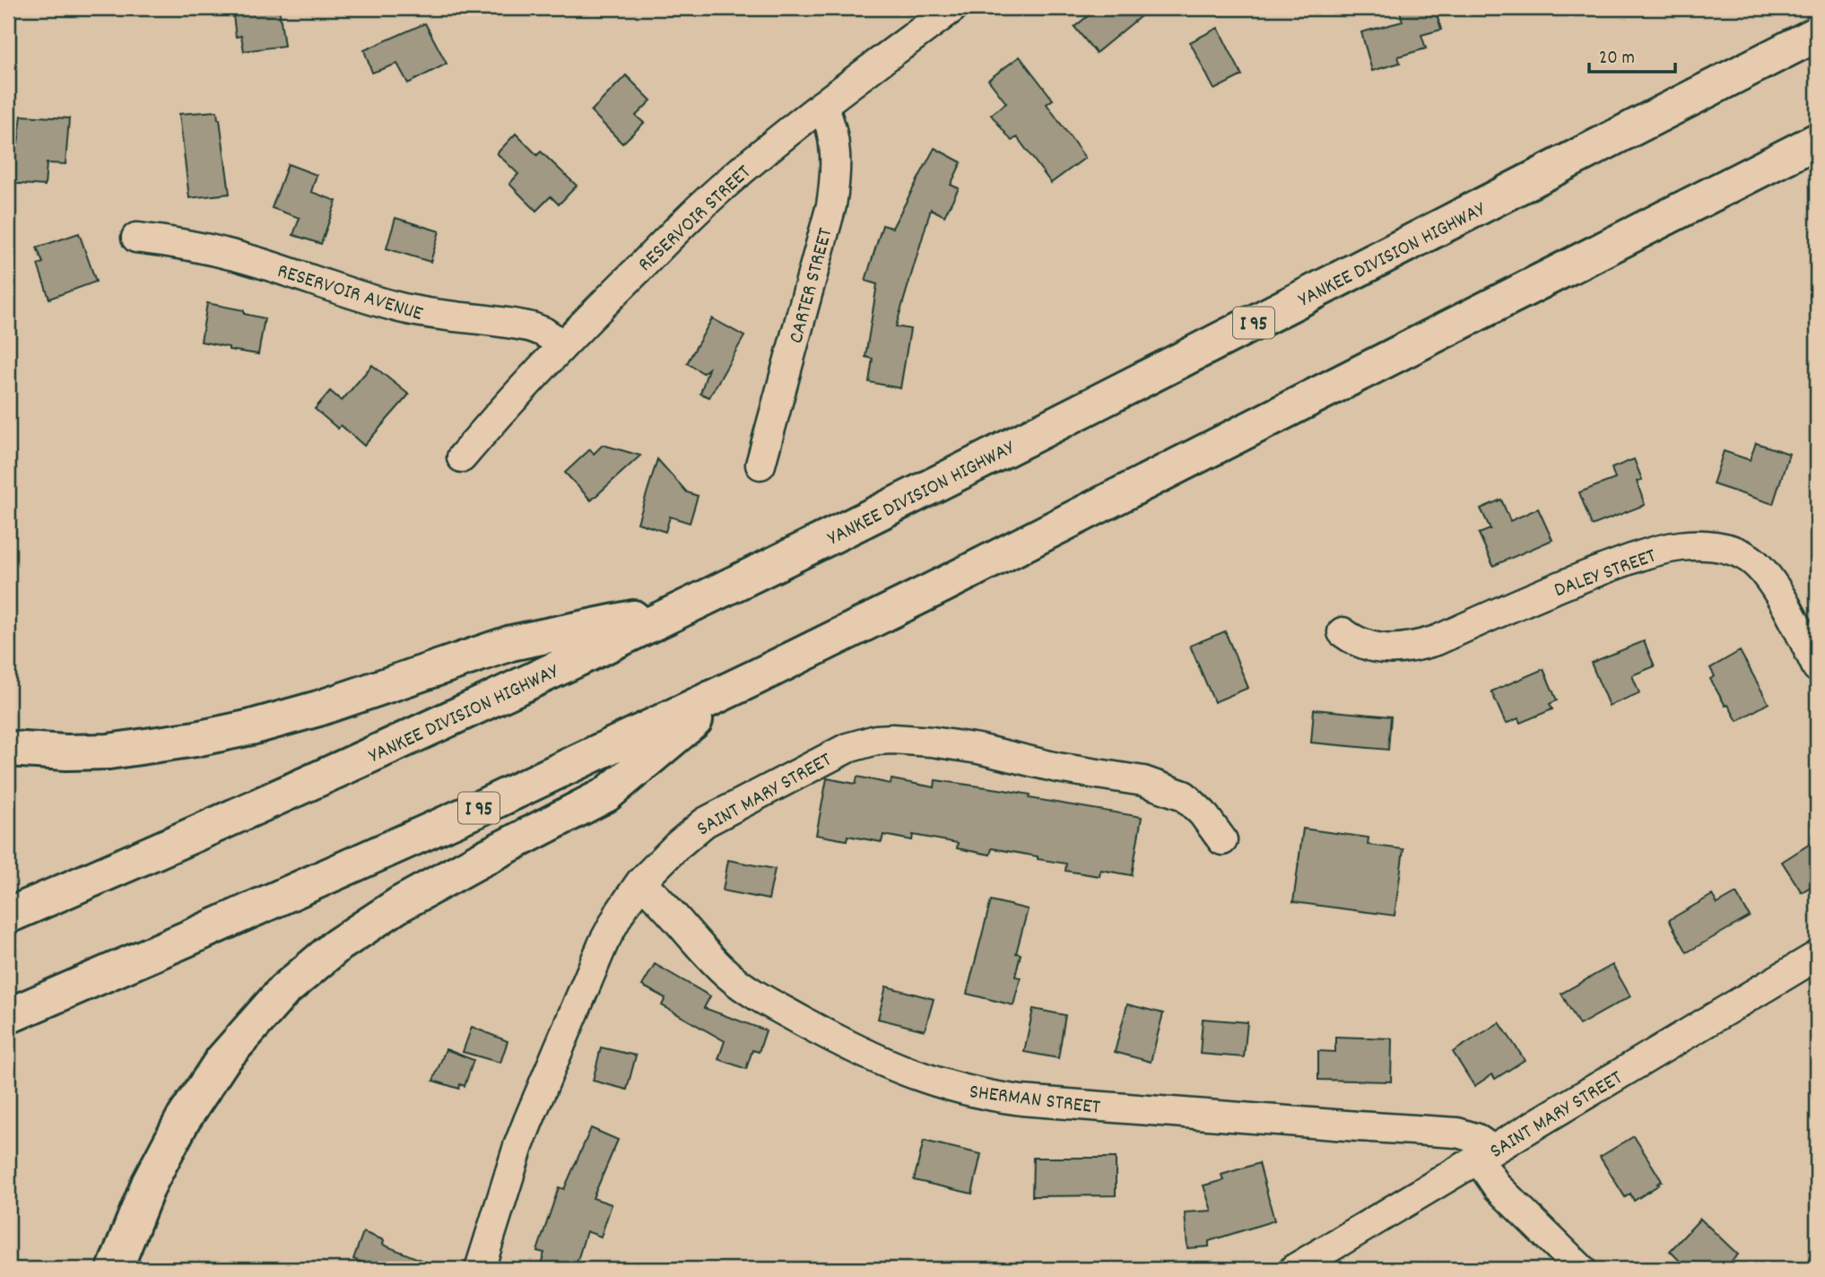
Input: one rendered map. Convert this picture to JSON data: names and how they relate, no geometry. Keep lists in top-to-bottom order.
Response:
{
  "streets": {
    "highway": ["YANKEE DIVISION HIGHWAY", "I 95"],
    "street": [
      "RESERVOIR STREET",
      "CARTER STREET",
      "RESERVOIR AVENUE",
      "DALEY STREET",
      "SAINT MARY STREET",
      "SHERMAN STREET"
    ]
  },
  "crossings": [
    ["RESERVOIR STREET", "CARTER STREET"],
    ["RESERVOIR STREET", "RESERVOIR AVENUE"],
    ["SAINT MARY STREET", "SHERMAN STREET"]
  ],
  "scale_bar": "20 m"
}
